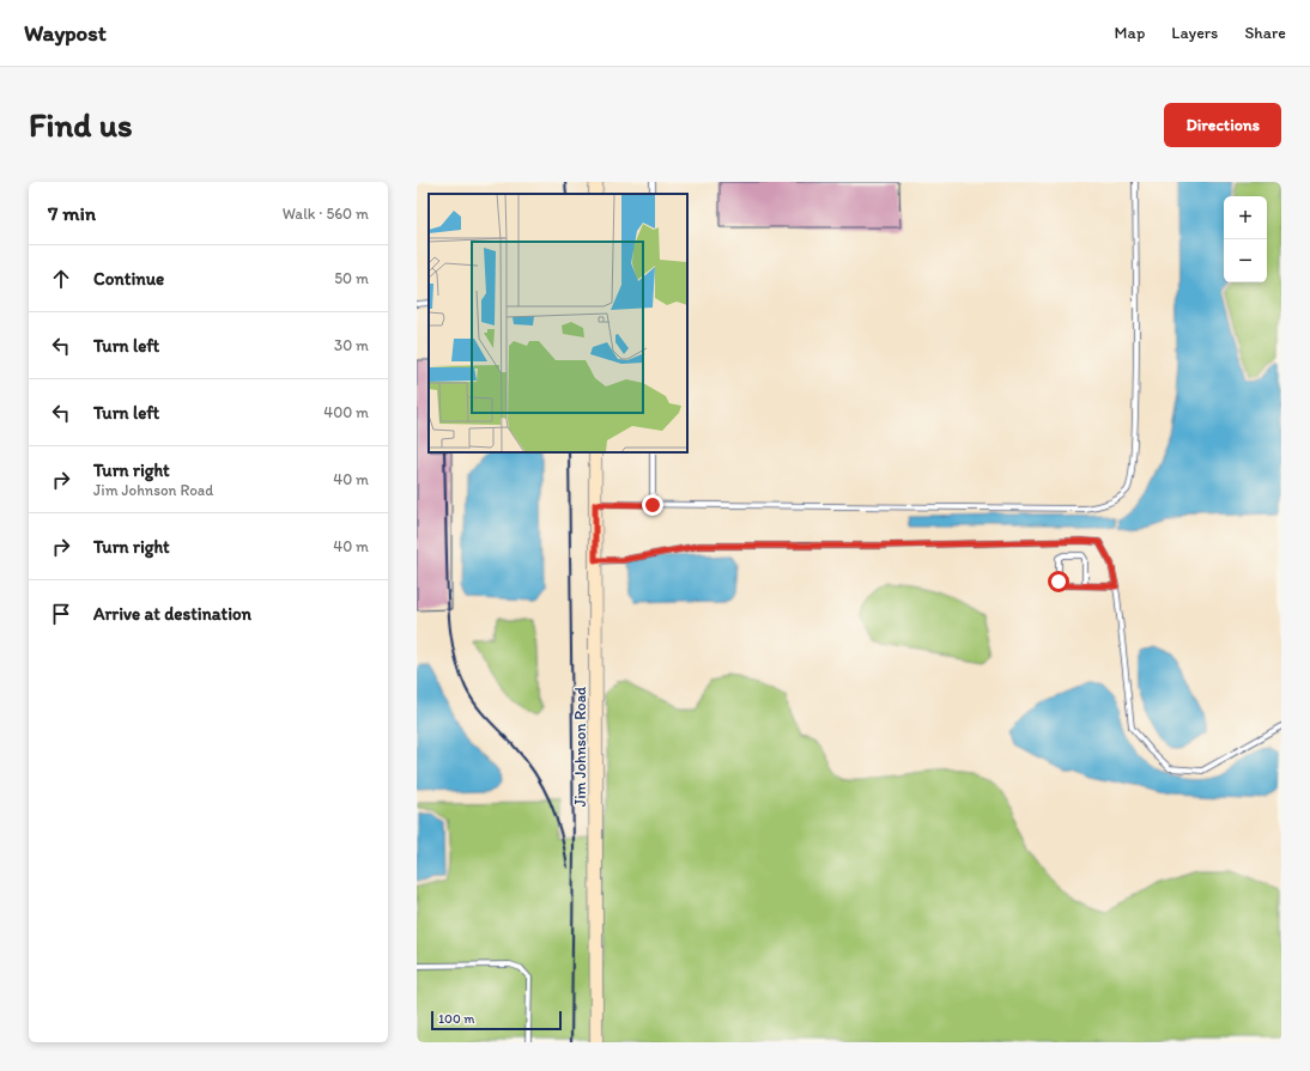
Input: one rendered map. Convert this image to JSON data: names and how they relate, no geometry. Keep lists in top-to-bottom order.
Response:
{
  "streets": {
    "street": ["Jim Johnson Road"]
  },
  "scale_bar": "100 m",
  "page": {
    "header": "Waypost",
    "nav": ["Map", "Layers", "Share"],
    "buttons": "Directions",
    "title": "Find us",
    "heading": ["7 min", "Walk · 560 m"],
    "map_buttons": ["+", "−"],
    "list": [
      ["Continue", "50 m"],
      ["Turn left", "30 m"],
      ["Turn left", "400 m"],
      ["Turn right", "Jim Johnson Road", "40 m"],
      ["Turn right", "40 m"],
      "Arrive at destination"
    ],
    "scale": "100 m"
  }
}
